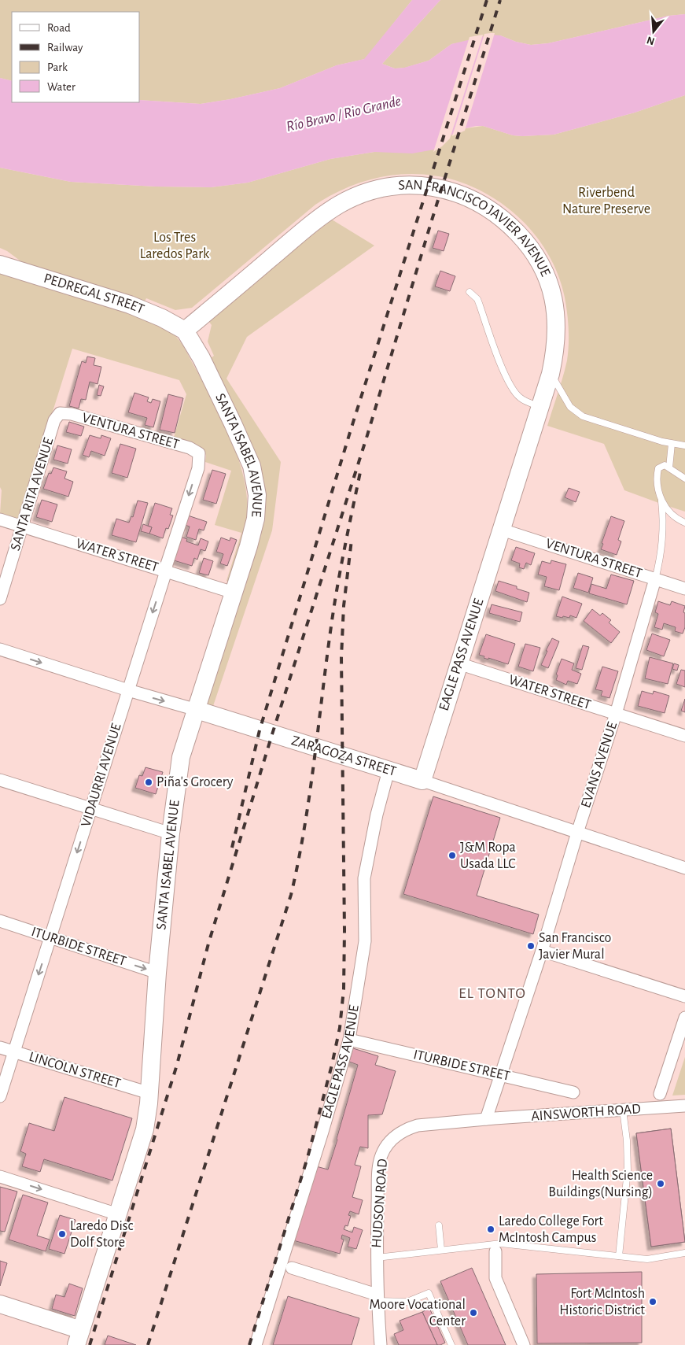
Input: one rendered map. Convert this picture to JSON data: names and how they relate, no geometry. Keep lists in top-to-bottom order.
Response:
{
  "streets": {
    "street": [
      "SAN FRANCISCO JAVIER AVENUE",
      "PEDREGAL STREET",
      "VENTURA STREET",
      "SANTA ISABEL AVENUE",
      "SANTA RITA AVENUE",
      "WATER STREET",
      "EAGLE PASS AVENUE",
      "ZARAGOZA STREET",
      "EVANS AVENUE",
      "VIDAURRI AVENUE",
      "ITURBIDE STREET",
      "LINCOLN STREET",
      "AINSWORTH ROAD",
      "HUDSON ROAD"
    ]
  },
  "crossings": [
    ["SAN FRANCISCO JAVIER AVENUE", "PEDREGAL STREET"],
    ["SAN FRANCISCO JAVIER AVENUE", "VENTURA STREET"],
    ["SAN FRANCISCO JAVIER AVENUE", "SANTA ISABEL AVENUE"],
    ["SAN FRANCISCO JAVIER AVENUE", "EAGLE PASS AVENUE"],
    ["PEDREGAL STREET", "SANTA ISABEL AVENUE"],
    ["VENTURA STREET", "SANTA RITA AVENUE"],
    ["VENTURA STREET", "EAGLE PASS AVENUE"],
    ["VENTURA STREET", "EVANS AVENUE"],
    ["VENTURA STREET", "VIDAURRI AVENUE"],
    ["SANTA ISABEL AVENUE", "WATER STREET"],
    ["SANTA ISABEL AVENUE", "ZARAGOZA STREET"],
    ["SANTA ISABEL AVENUE", "ITURBIDE STREET"],
    ["SANTA ISABEL AVENUE", "LINCOLN STREET"],
    ["SANTA RITA AVENUE", "WATER STREET"],
    ["WATER STREET", "EAGLE PASS AVENUE"],
    ["WATER STREET", "EVANS AVENUE"],
    ["WATER STREET", "VIDAURRI AVENUE"],
    ["EAGLE PASS AVENUE", "ZARAGOZA STREET"],
    ["EAGLE PASS AVENUE", "ITURBIDE STREET"],
    ["ZARAGOZA STREET", "EVANS AVENUE"],
    ["ZARAGOZA STREET", "VIDAURRI AVENUE"],
    ["EVANS AVENUE", "ITURBIDE STREET"],
    ["EVANS AVENUE", "AINSWORTH ROAD"],
    ["EVANS AVENUE", "HUDSON ROAD"],
    ["VIDAURRI AVENUE", "ITURBIDE STREET"],
    ["VIDAURRI AVENUE", "LINCOLN STREET"],
    ["AINSWORTH ROAD", "HUDSON ROAD"]
  ],
  "one_way": ["VIDAURRI AVENUE"],
  "districts": ["EL TONTO"],
  "water": ["Río Bravo / Rio Grande"],
  "parks": ["Riverbend Nature Preserve", "Los Tres Laredos Park"],
  "places": [
    "Piña's Grocery",
    "J&M Ropa Usada LLC",
    "San Francisco Javier Mural",
    "Health Science Buildings(Nursing)",
    "Laredo College Fort McIntosh Campus",
    "Laredo Disc Dolf Store",
    "Fort McIntosh Historic District",
    "Moore Vocational Center"
  ],
  "legend": [
    "Road",
    "Railway",
    "Park",
    "Water"
  ],
  "north": "bottom"
}
